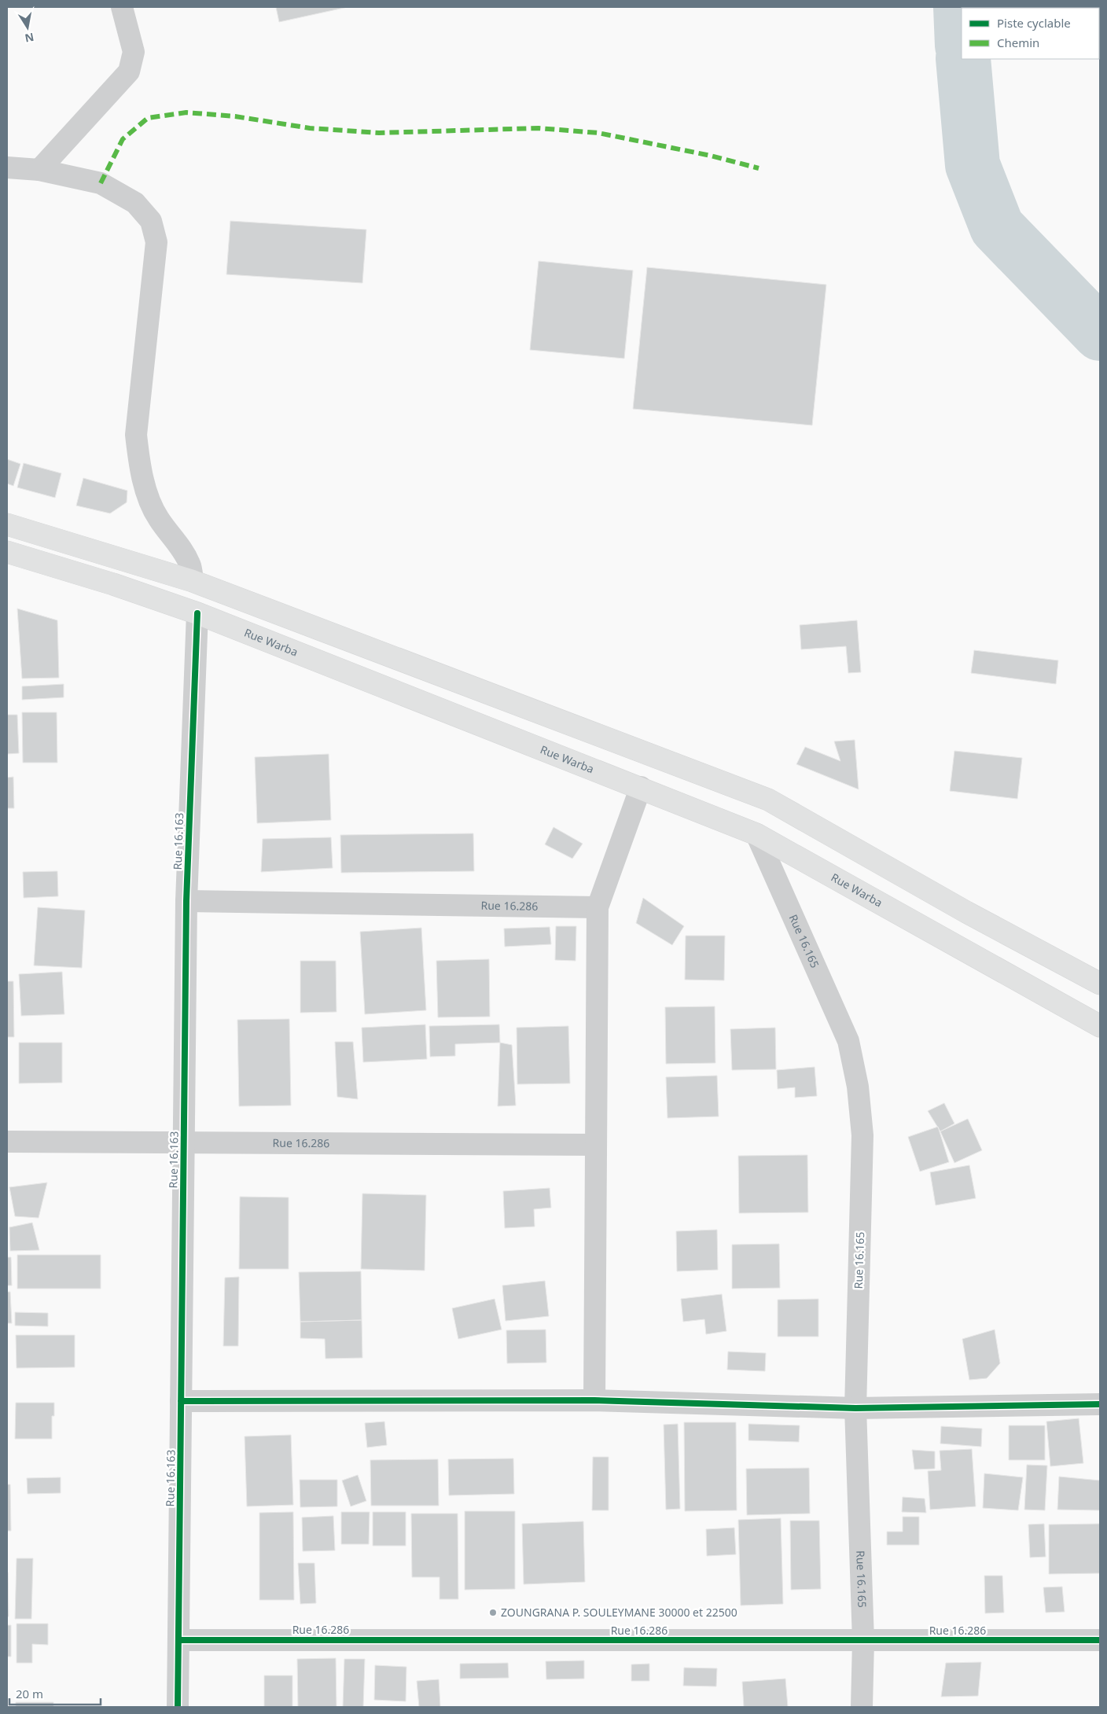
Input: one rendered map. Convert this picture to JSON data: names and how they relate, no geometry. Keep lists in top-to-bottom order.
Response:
{
  "streets": {
    "main road": ["Rue Warba"],
    "street": ["Rue 16.163", "Rue 16.286", "Rue 16.165"]
  },
  "crossings": [
    ["Rue Warba", "Rue 16.163"],
    ["Rue Warba", "Rue 16.165"],
    ["Rue 16.163", "Rue 16.286"],
    ["Rue 16.286", "Rue 16.165"]
  ],
  "places": ["ZOUNGRANA P. SOULEYMANE 30000 et 22500"],
  "legend": ["Piste cyclable", "Chemin"],
  "scale_bar": "20 m",
  "north": "bottom"
}
